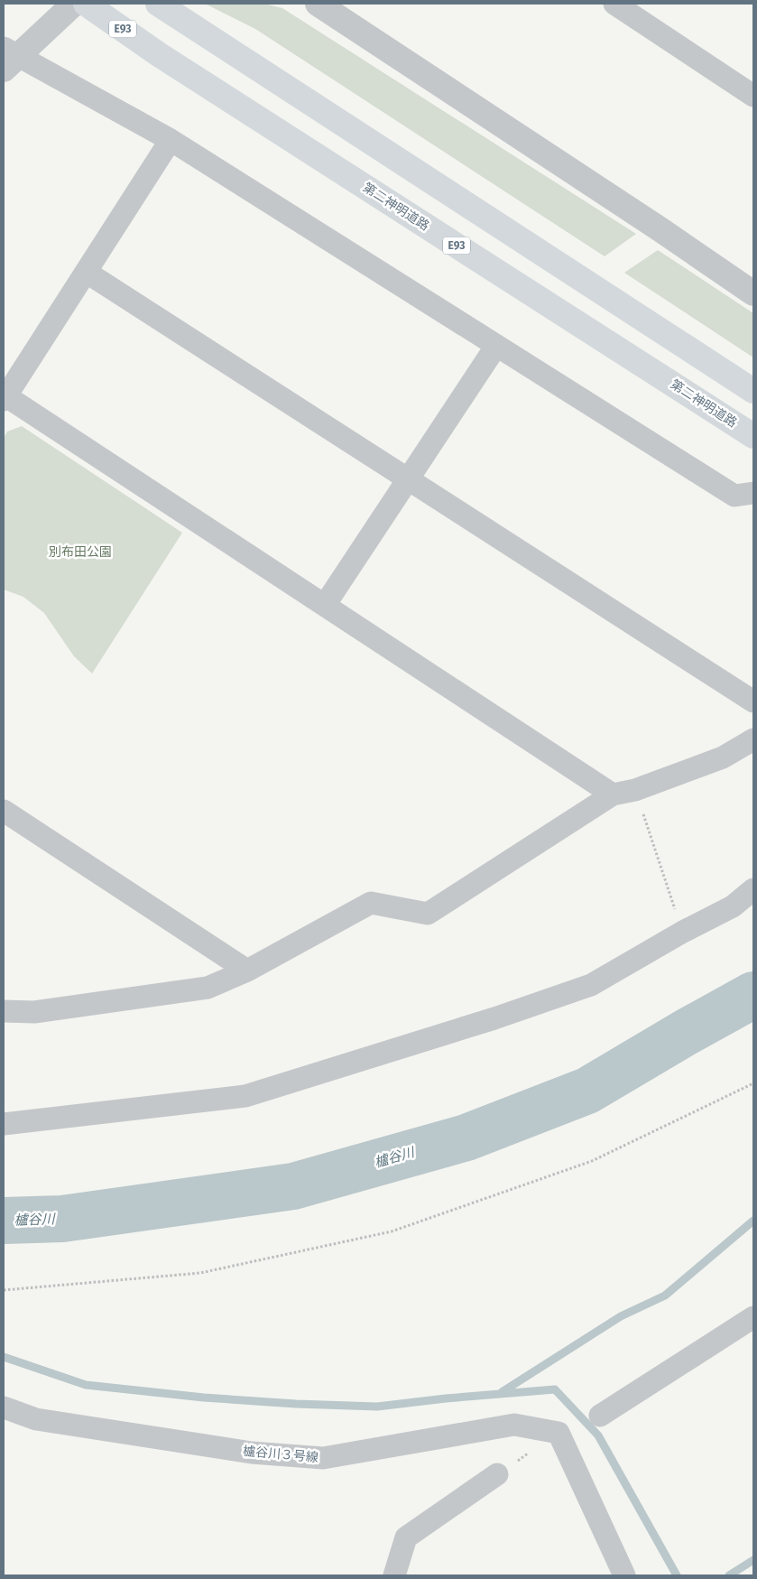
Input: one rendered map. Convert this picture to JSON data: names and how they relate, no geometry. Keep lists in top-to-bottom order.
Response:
{
  "streets": {
    "highway": ["E93", "第二神明道路"],
    "street": ["櫨谷川３号線"]
  },
  "water": ["櫨谷川"],
  "parks": ["別布田公園"]
}
